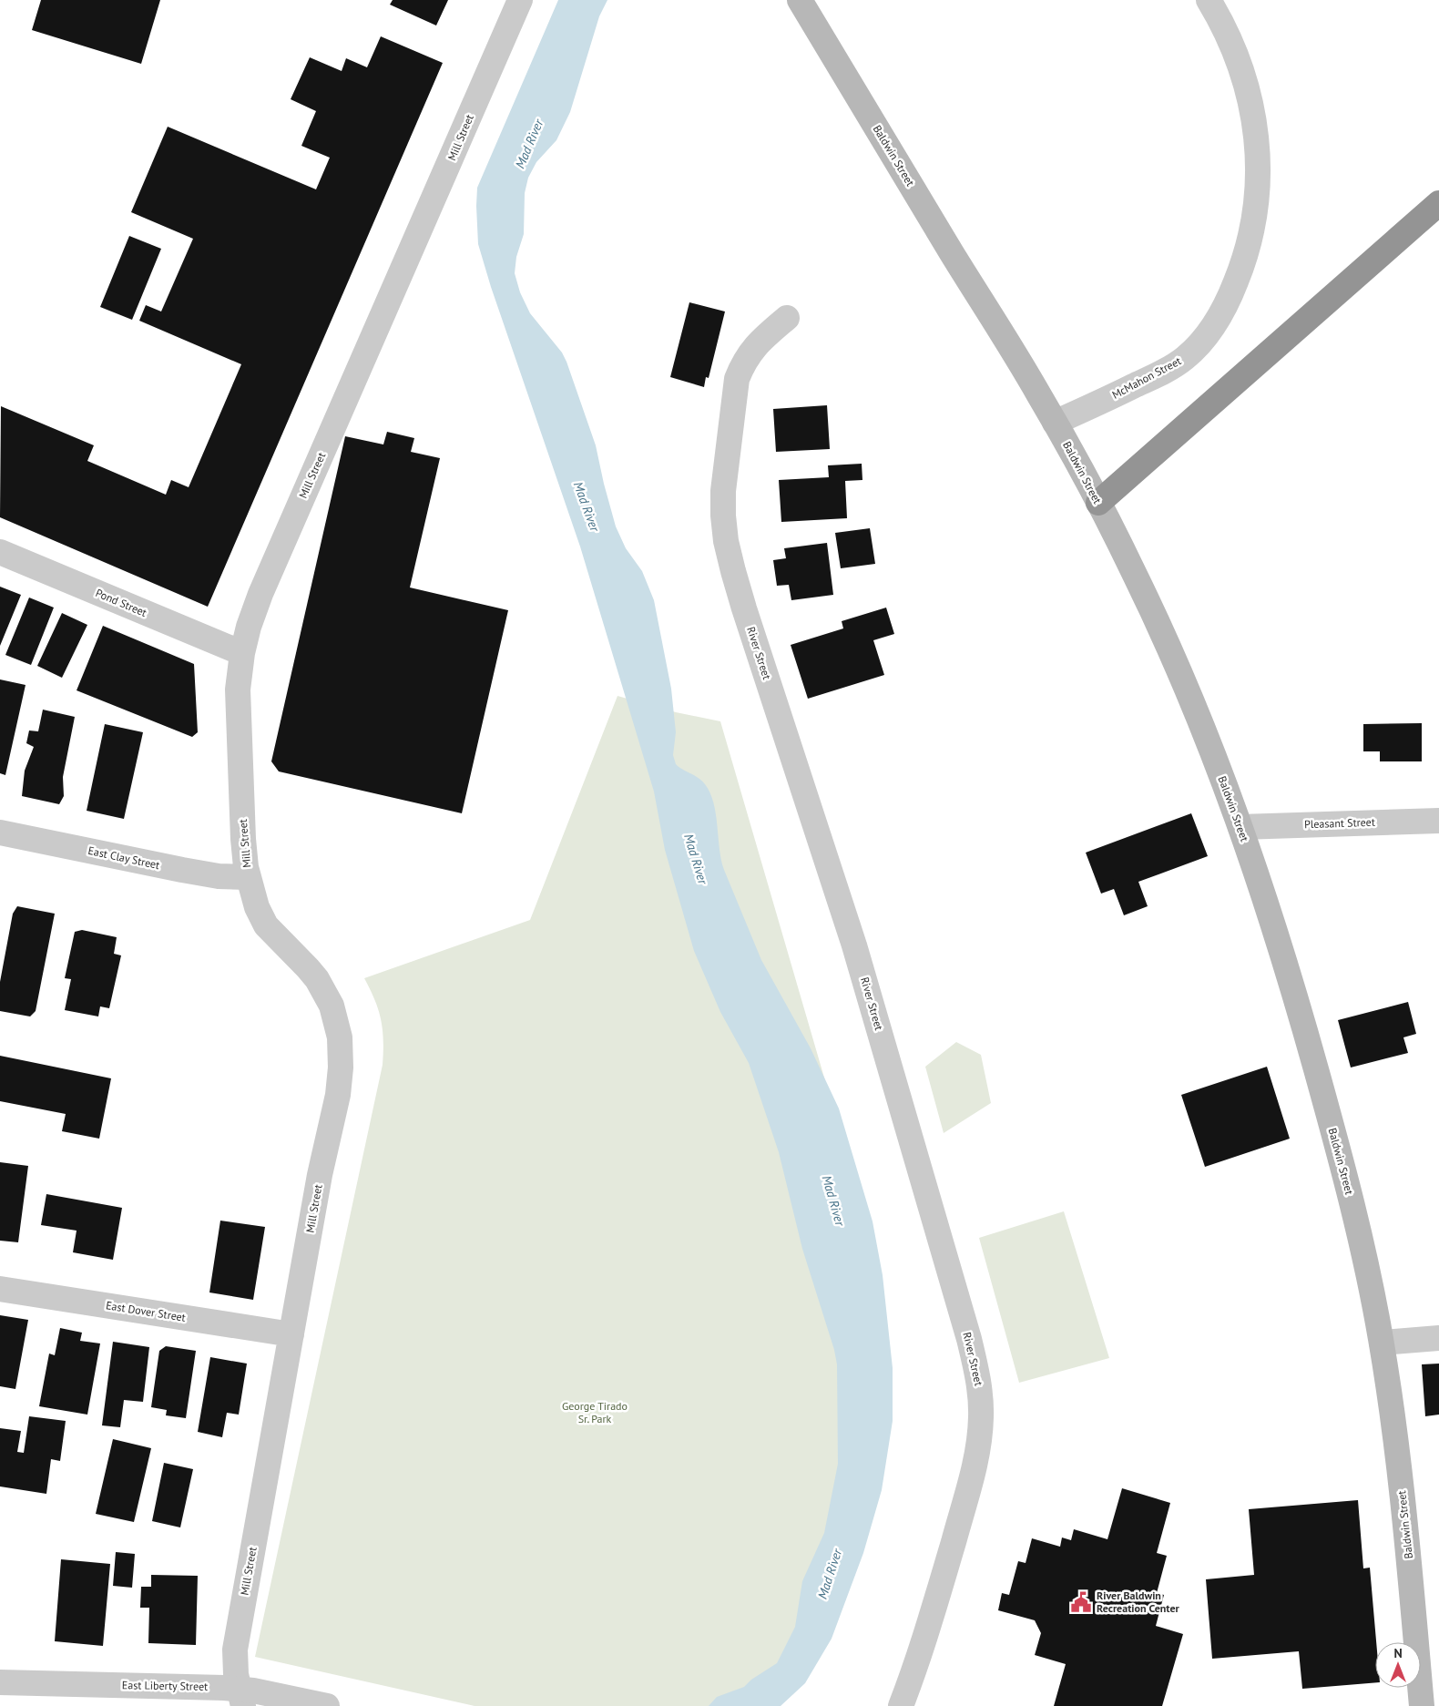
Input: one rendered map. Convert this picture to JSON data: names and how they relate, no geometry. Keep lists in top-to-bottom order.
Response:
{
  "streets": {
    "main road": ["Baldwin Street"],
    "street": [
      "Mill Street",
      "McMahon Street",
      "Pond Street",
      "River Street",
      "Pleasant Street",
      "East Clay Street",
      "East Dover Street",
      "East Liberty Street"
    ]
  },
  "crossings": [
    ["Mill Street", "Pond Street"],
    ["Mill Street", "East Clay Street"],
    ["Mill Street", "East Dover Street"],
    ["Mill Street", "East Liberty Street"],
    ["Baldwin Street", "McMahon Street"],
    ["Baldwin Street", "Pleasant Street"]
  ],
  "water": ["Mad River"],
  "parks": ["George Tirado Sr. Park"],
  "places": {
    "public building": ["River Baldwin Recreation Center"]
  },
  "north": "top"
}
